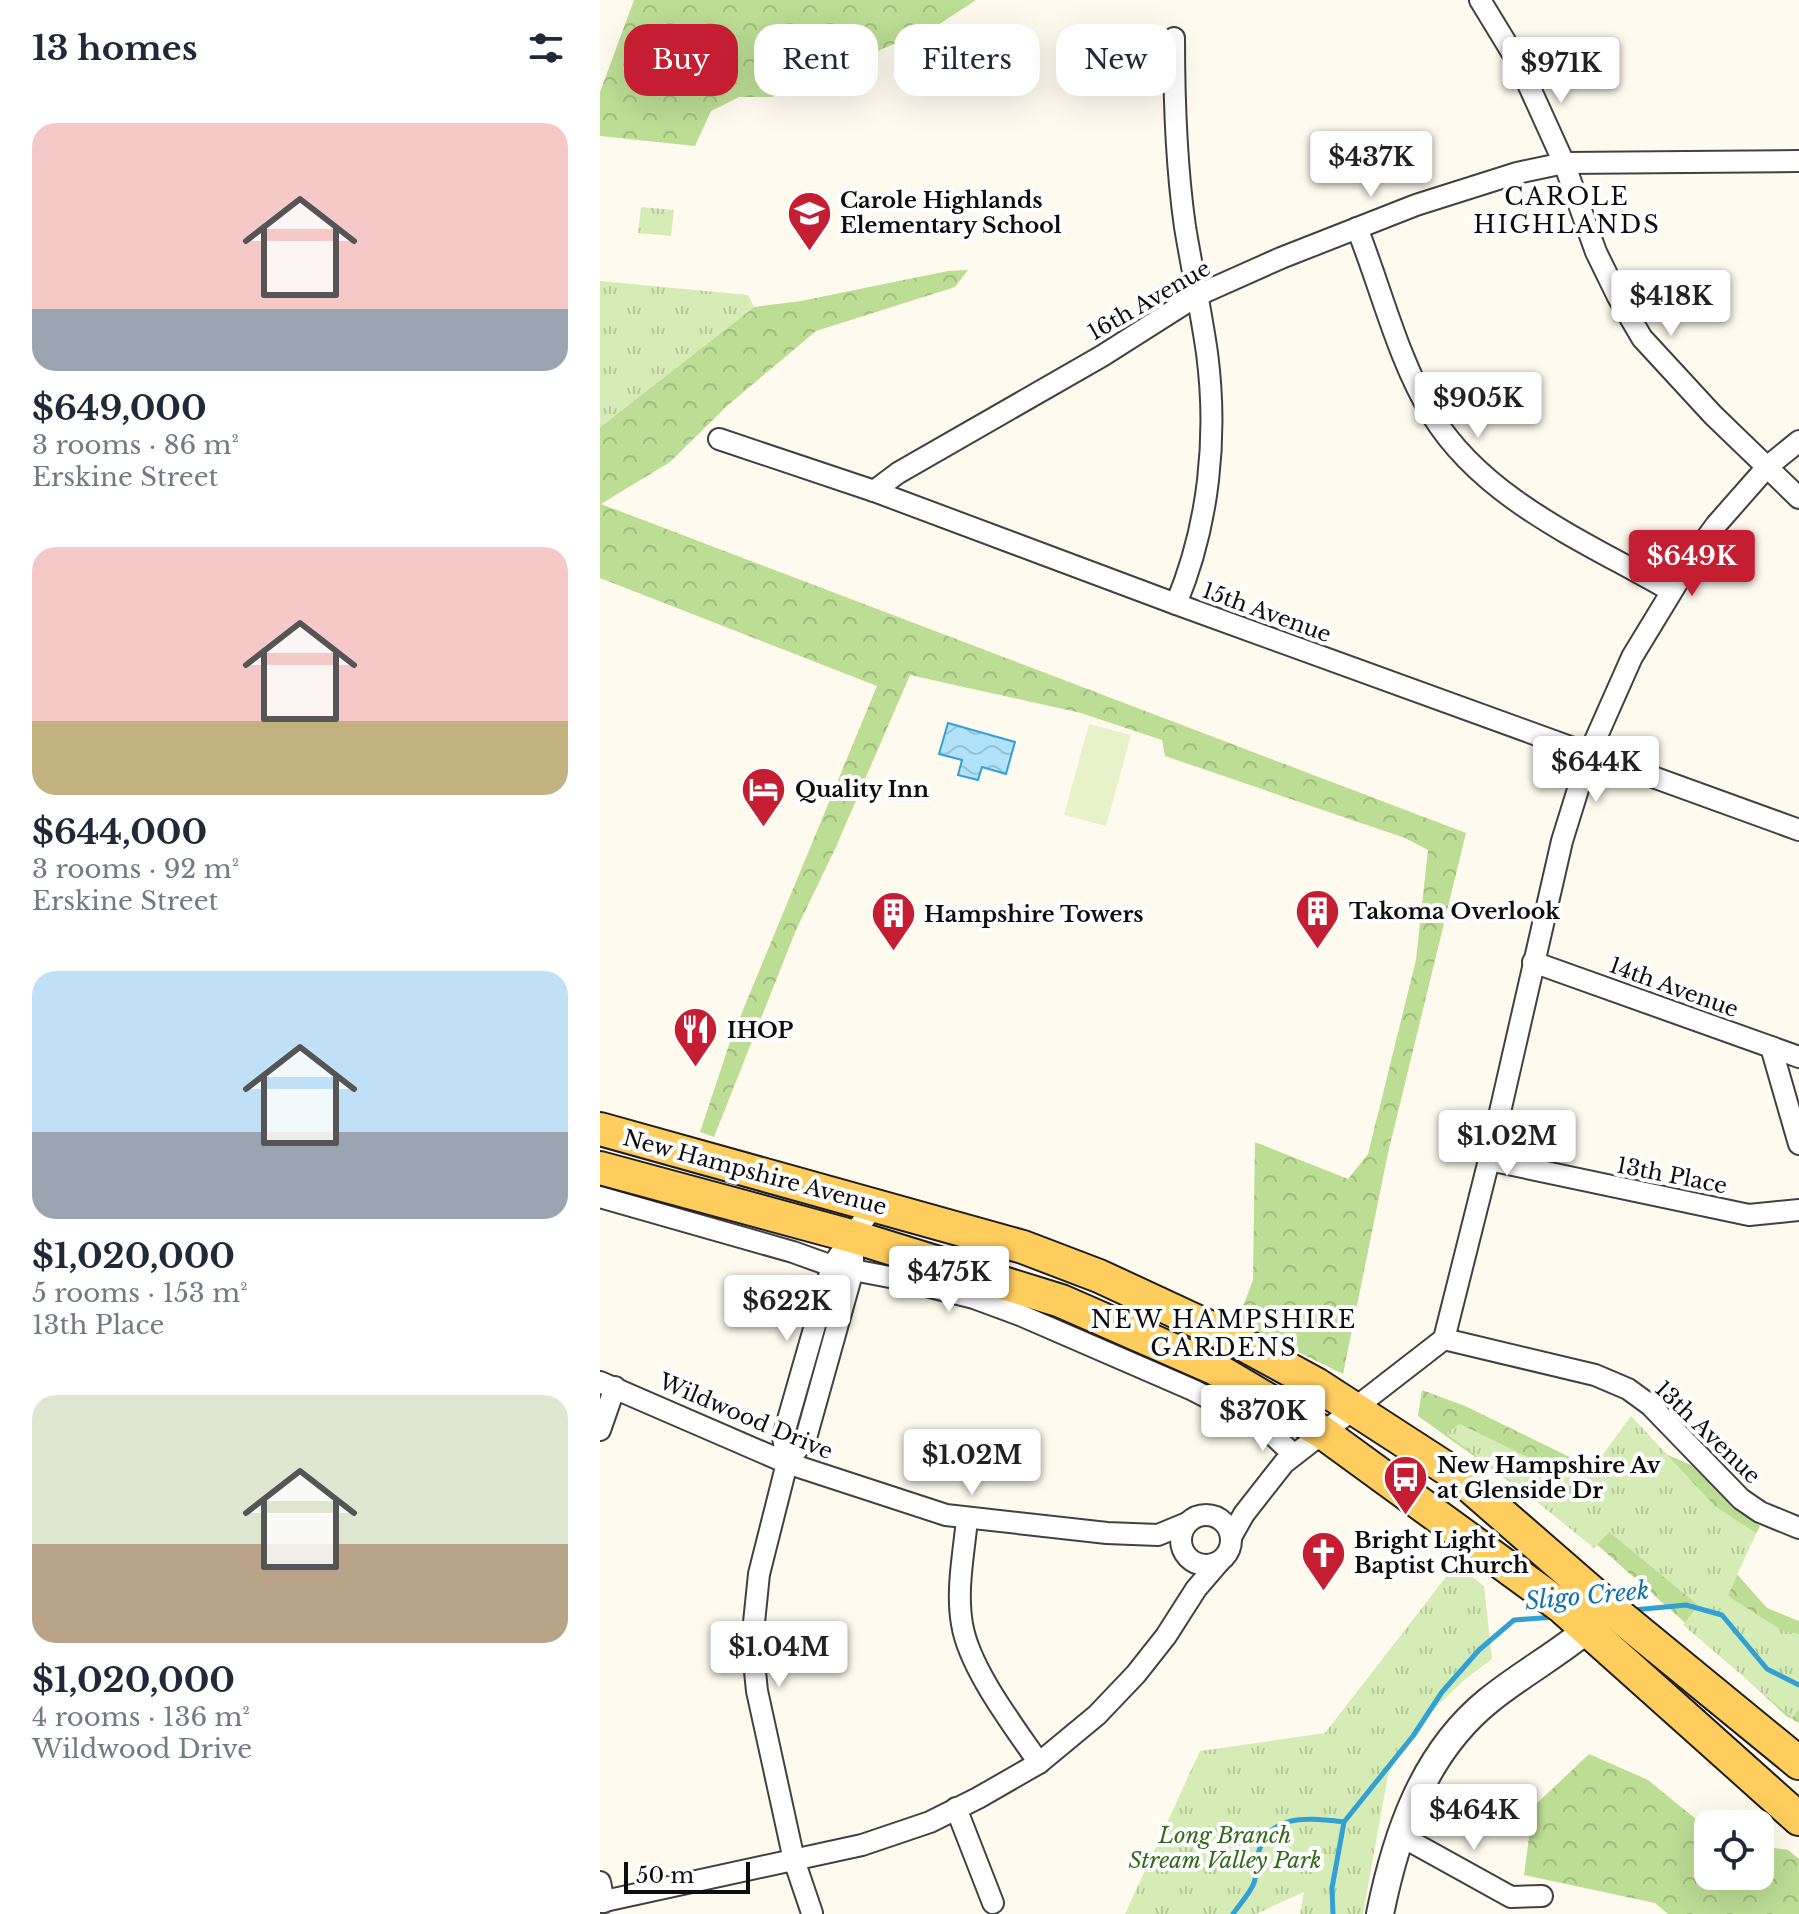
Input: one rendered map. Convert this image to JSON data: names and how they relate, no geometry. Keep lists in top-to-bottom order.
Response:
{
  "streets": {
    "main road": ["New Hampshire Avenue"],
    "street": [
      "16th Avenue",
      "15th Avenue",
      "14th Avenue",
      "13th Place",
      "Wildwood Drive",
      "13th Avenue"
    ]
  },
  "crossings": [
    ["16th Avenue", "15th Avenue"]
  ],
  "districts": ["CAROLE HIGHLANDS", "NEW HAMPSHIRE GARDENS"],
  "water": ["Sligo Creek"],
  "parks": ["Long Branch Stream Valley Park"],
  "places": {
    "school or university": ["Carole Highlands Elementary School"],
    "hotel": ["Quality Inn"],
    "building": ["Takoma Overlook", "Hampshire Towers"],
    "restaurant": ["IHOP"],
    "bus stop": ["New Hampshire Av at Glenside Dr"],
    "church": ["Bright Light Baptist Church"]
  },
  "scale_bar": "50 m",
  "page": {
    "heading": "13 homes",
    "chip": [
      "Buy",
      "Rent",
      "Filters",
      "New"
    ],
    "price": [
      "$971K",
      "$437K",
      "$418K",
      "$905K",
      "$649K",
      "$644K",
      "$1.02M",
      "$475K",
      "$622K",
      "$370K",
      "$1.02M",
      "$1.04M",
      "$464K"
    ],
    "list": [
      {
        "name": "$649,000",
        "note": "3 rooms · 86 m² · Erskine Street"
      },
      {
        "name": "$644,000",
        "note": "3 rooms · 92 m² · Erskine Street"
      },
      {
        "name": "$1,020,000",
        "note": "5 rooms · 153 m² · 13th Place"
      },
      {
        "name": "$1,020,000",
        "note": "4 rooms · 136 m² · Wildwood Drive"
      }
    ],
    "scale": "50 m"
  }
}
